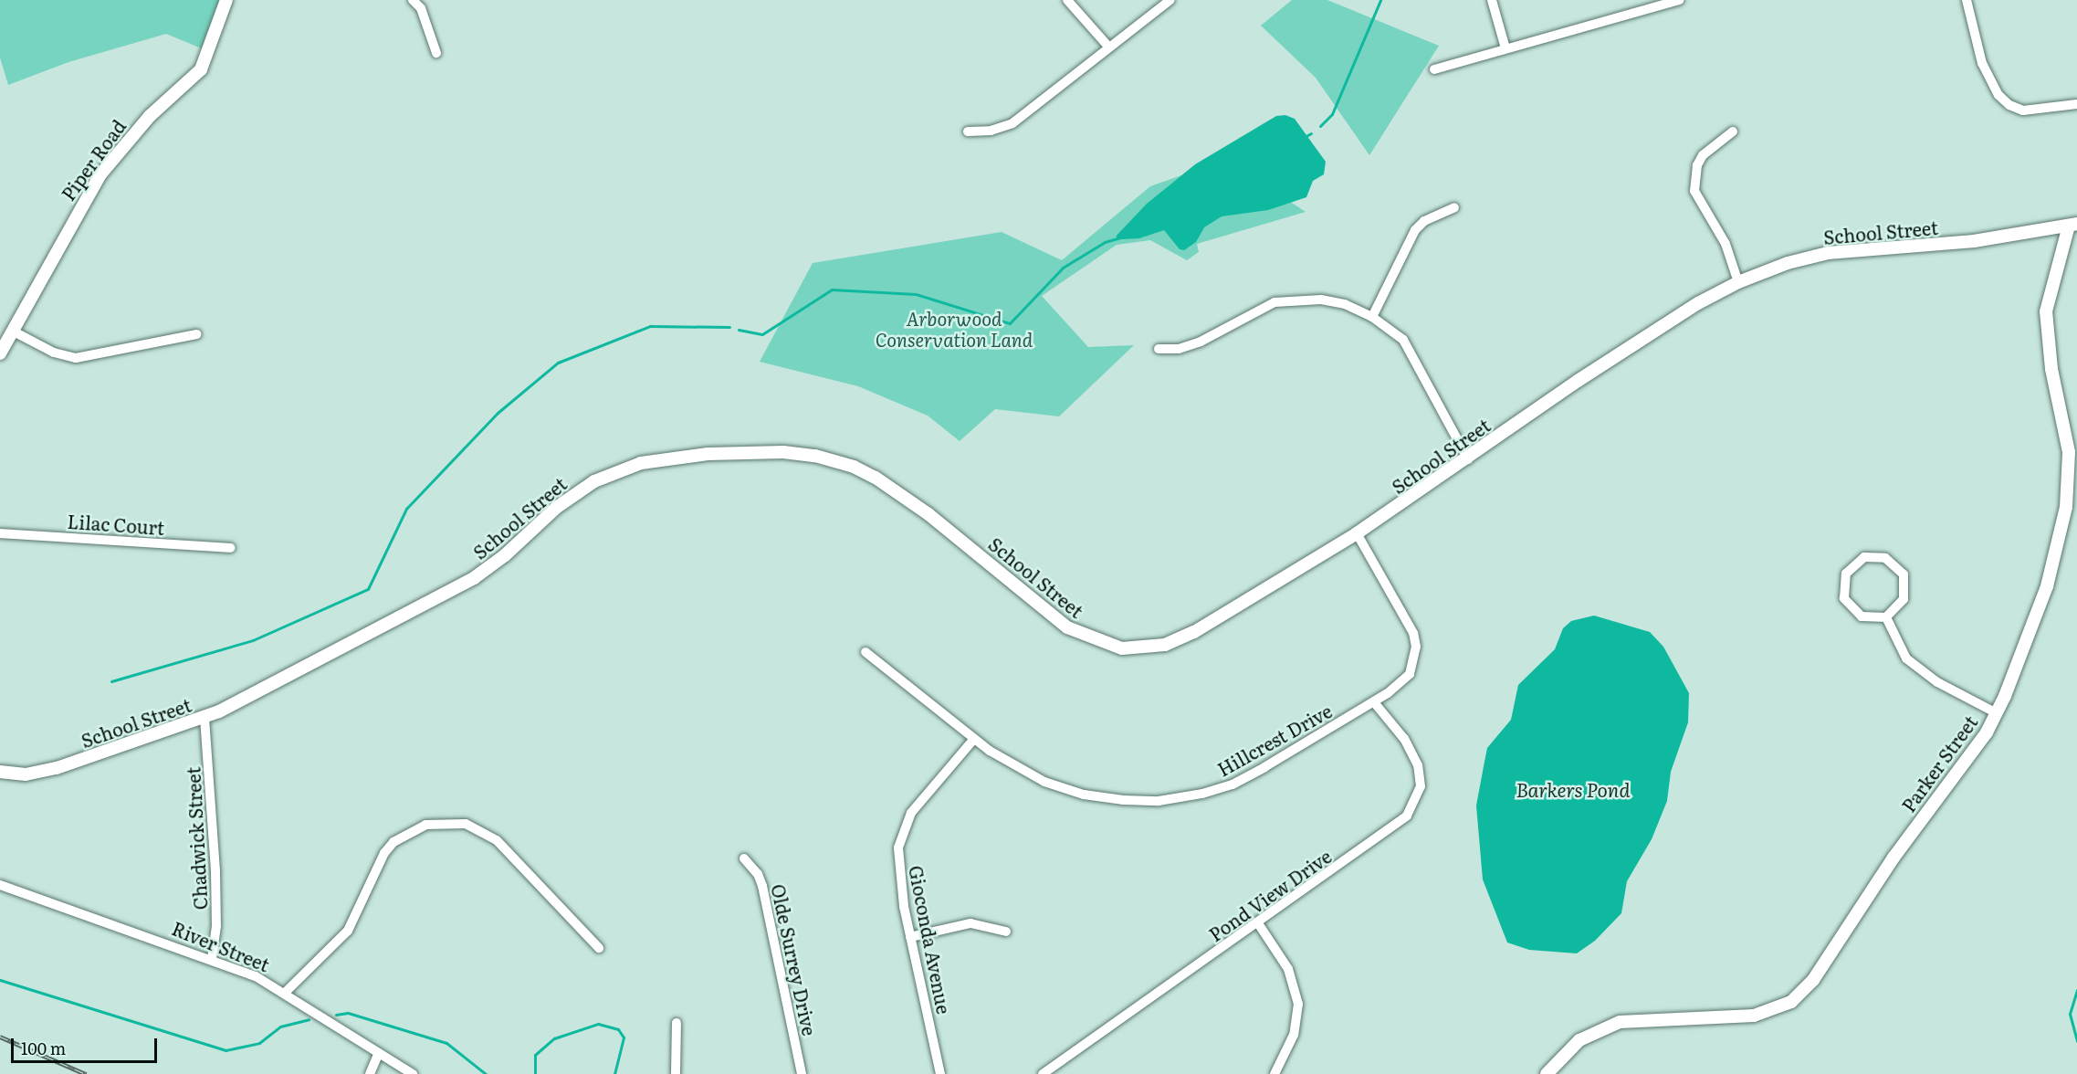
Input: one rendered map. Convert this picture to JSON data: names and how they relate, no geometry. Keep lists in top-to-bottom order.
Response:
{
  "streets": {
    "street": [
      "Piper Road",
      "School Street",
      "Lilac Court",
      "Hillcrest Drive",
      "Parker Street",
      "Chadwick Street",
      "Pond View Drive",
      "Gioconda Avenue",
      "River Street",
      "Olde Surrey Drive"
    ]
  },
  "crossings": [
    ["School Street", "Hillcrest Drive"],
    ["School Street", "Parker Street"],
    ["School Street", "Chadwick Street"],
    ["Hillcrest Drive", "Pond View Drive"],
    ["Hillcrest Drive", "Gioconda Avenue"],
    ["Chadwick Street", "River Street"]
  ],
  "water": ["Barkers Pond"],
  "parks": ["Arborwood Conservation Land"],
  "scale_bar": "100 m"
}
